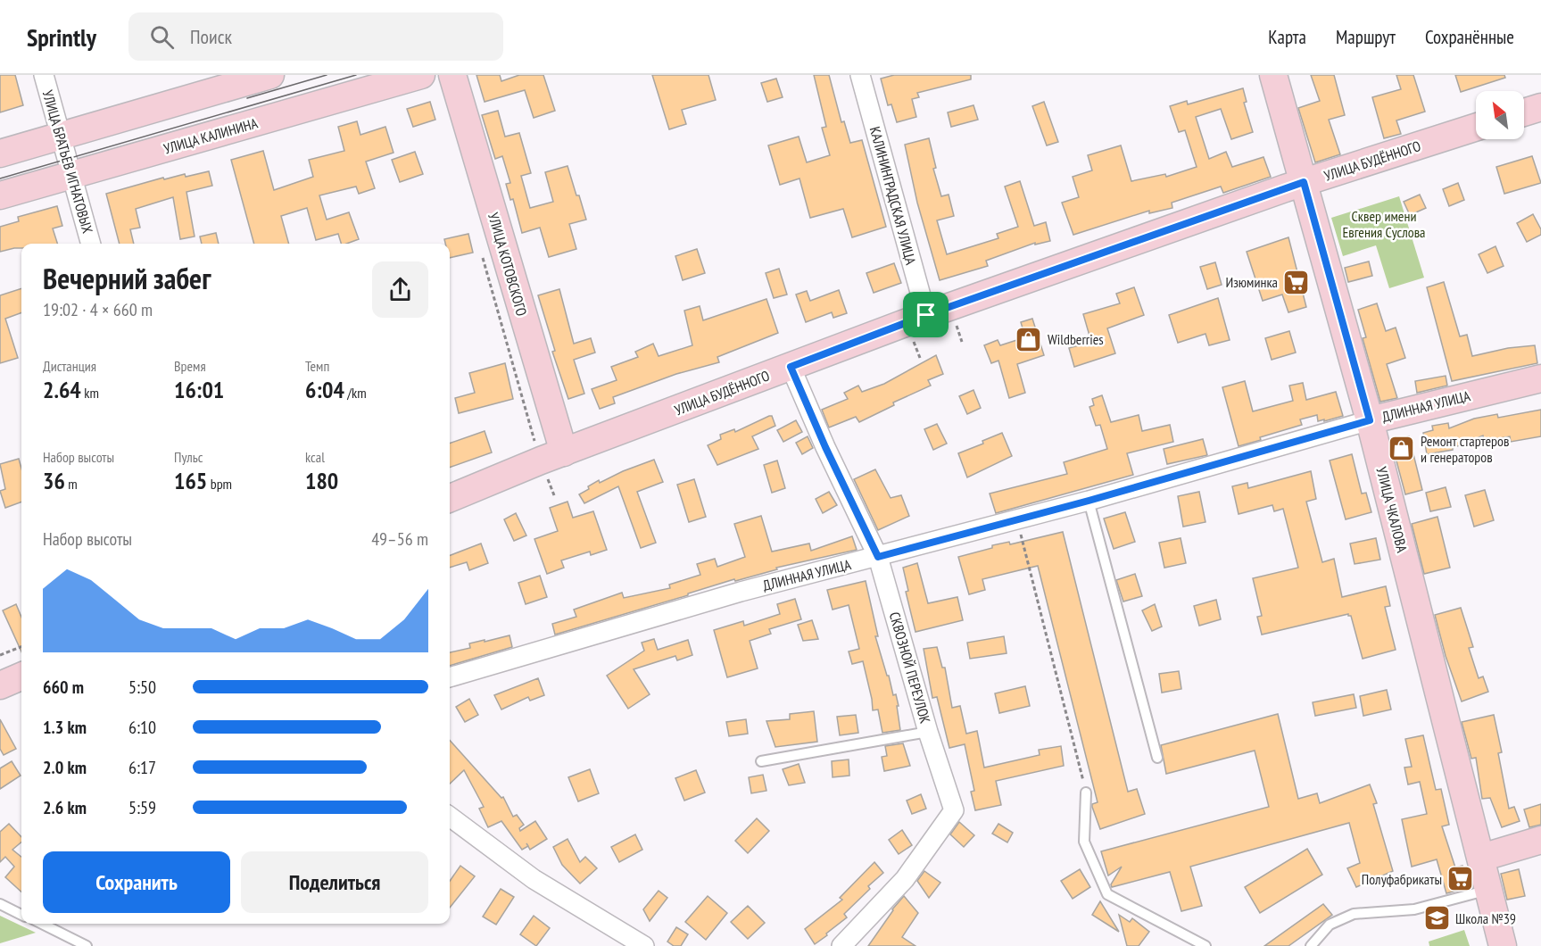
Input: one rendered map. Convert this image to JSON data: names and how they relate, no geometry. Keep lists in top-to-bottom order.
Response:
{
  "streets": {
    "street": [
      "УЛИЦА КАЛИНИНА",
      "УЛИЦА БУДЁННОГО",
      "УЛИЦА БРАТЬЕВ ИГНАТОВЫХ",
      "КАЛИНИНГРАДСКАЯ УЛИЦА",
      "УЛИЦА КОТОВСКОГО",
      "ДЛИННАЯ УЛИЦА",
      "УЛИЦА ЧКАЛОВА",
      "СКВОЗНОЙ ПЕРЕУЛОК"
    ]
  },
  "crossings": [
    ["УЛИЦА КАЛИНИНА", "УЛИЦА БРАТЬЕВ ИГНАТОВЫХ"],
    ["УЛИЦА БУДЁННОГО", "КАЛИНИНГРАДСКАЯ УЛИЦА"],
    ["УЛИЦА БУДЁННОГО", "УЛИЦА КОТОВСКОГО"],
    ["УЛИЦА БУДЁННОГО", "УЛИЦА ЧКАЛОВА"],
    ["УЛИЦА БУДЁННОГО", "СКВОЗНОЙ ПЕРЕУЛОК"],
    ["ДЛИННАЯ УЛИЦА", "УЛИЦА ЧКАЛОВА"],
    ["ДЛИННАЯ УЛИЦА", "СКВОЗНОЙ ПЕРЕУЛОК"]
  ],
  "parks": ["Сквер имени Евгения Суслова"],
  "places": {
    "supermarket": ["Изюминка", "Полуфабрикаты"],
    "shop": ["Wildberries", "Ремонт стартеров и генераторов"],
    "school or university": ["Школа №39"]
  },
  "north": "top left",
  "page": {
    "header": "Sprintly",
    "search": "Поиск",
    "nav": ["Карта", "Маршрут", "Сохранённые"],
    "heading": ["Вечерний забег", "19:02 · 4 × 660 m"],
    "stats": [
      ["Дистанция", "2.64 km"],
      ["Время", "16:01"],
      ["Темп", "6:04 /km"],
      ["Набор высоты", "36 m"],
      ["Пульс", "165 bpm"],
      ["kcal", "180"]
    ],
    "chart": ["Набор высоты", "49–56 m"],
    "list": [
      {
        "name": "660 m",
        "note": "5:50"
      },
      {
        "name": "1.3 km",
        "note": "6:10"
      },
      {
        "name": "2.0 km",
        "note": "6:17"
      },
      {
        "name": "2.6 km",
        "note": "5:59"
      }
    ],
    "buttons": ["Сохранить", "Поделиться"]
  }
}
